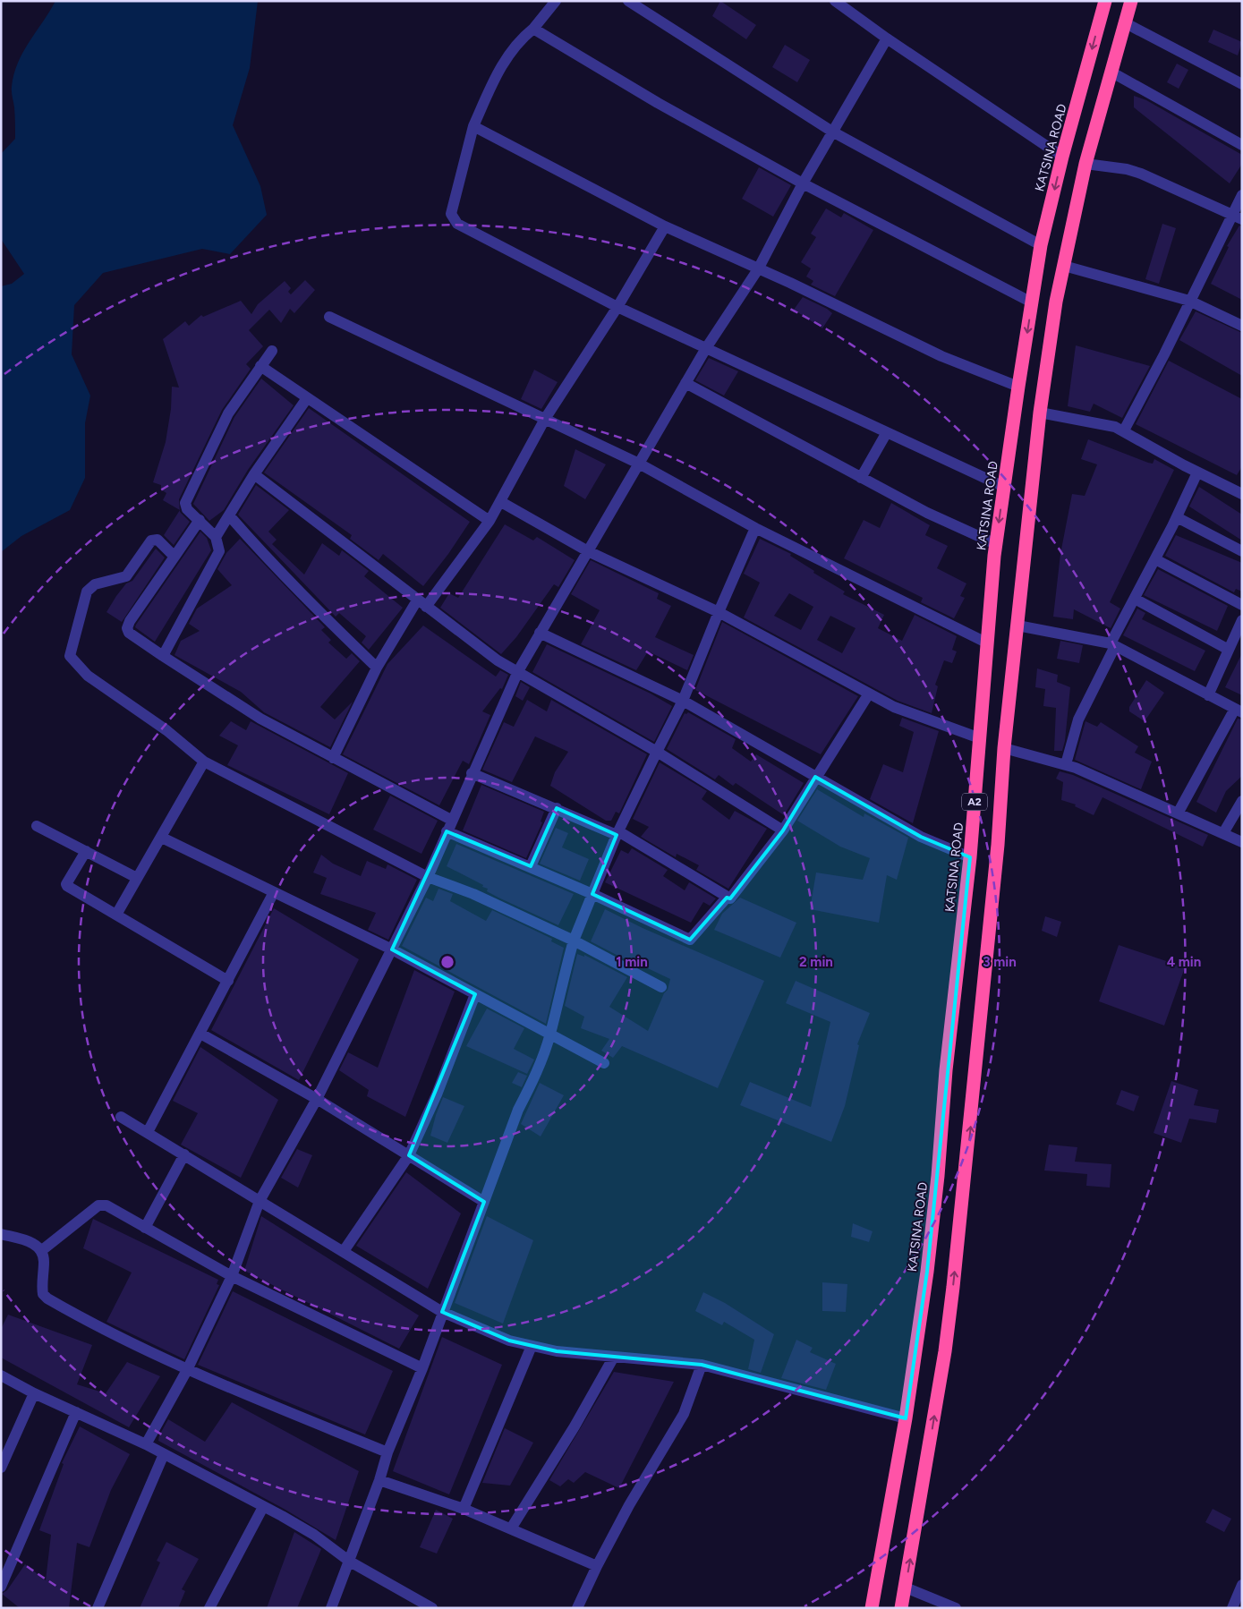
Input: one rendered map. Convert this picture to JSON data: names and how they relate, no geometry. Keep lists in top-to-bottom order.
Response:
{
  "streets": {
    "highway": ["KATSINA ROAD", "A2"]
  },
  "rings": [
    "1 min",
    "2 min",
    "3 min",
    "4 min"
  ]
}
